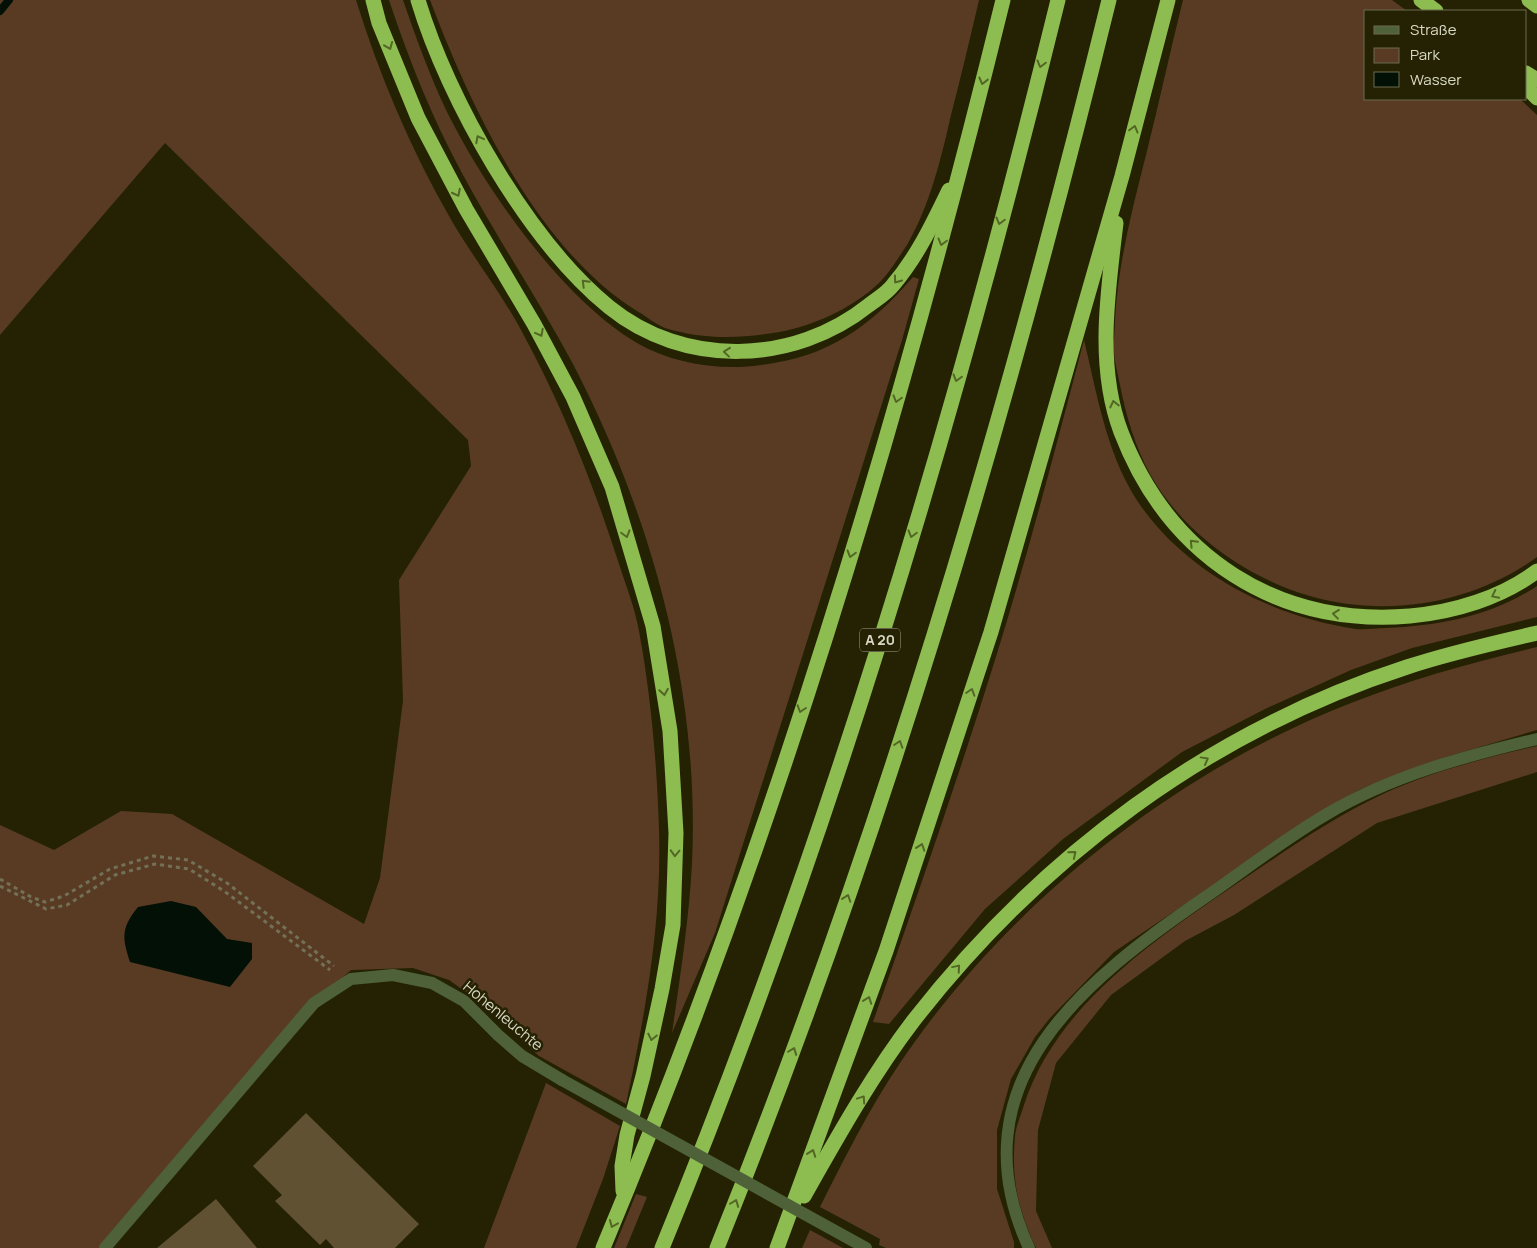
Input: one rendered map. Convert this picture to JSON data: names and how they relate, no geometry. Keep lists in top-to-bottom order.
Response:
{
  "streets": {
    "highway": ["A 20"],
    "street": ["Hohenleuchte"]
  },
  "legend": ["Straße", "Park", "Wasser"]
}
